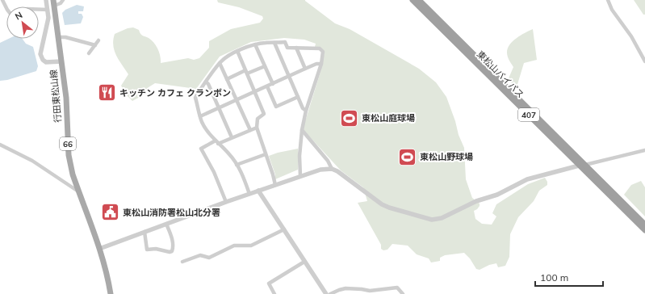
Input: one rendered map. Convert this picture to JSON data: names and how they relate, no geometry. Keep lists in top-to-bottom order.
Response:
{
  "streets": {
    "highway": ["東松山バイパス", "407"],
    "main road": ["行田東松山線", "66"]
  },
  "places": {
    "restaurant": ["キッチン カフェ クランボン"],
    "sports": ["東松山庭球場", "東松山野球場"],
    "public building": ["東松山消防署松山北分署"]
  },
  "scale_bar": "100 m",
  "north": "top left"
}
